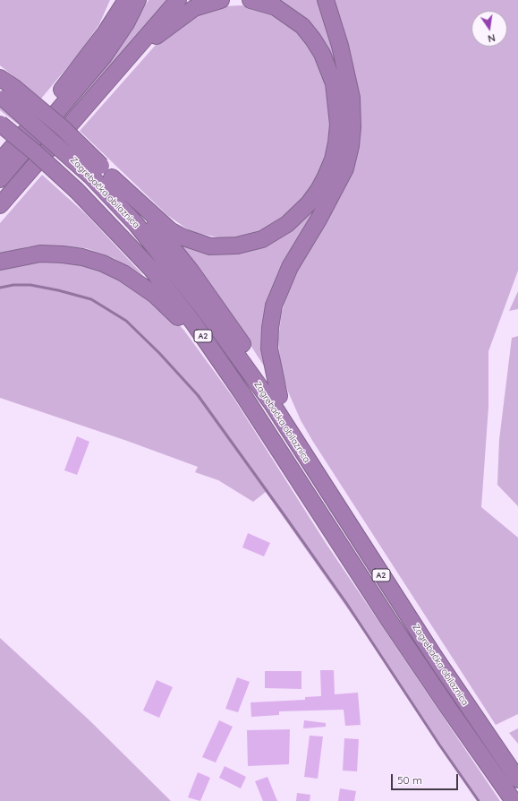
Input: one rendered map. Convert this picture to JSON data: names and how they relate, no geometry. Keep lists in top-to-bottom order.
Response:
{
  "streets": {
    "highway": ["Zagrebačka obilaznica", "A2"]
  },
  "scale_bar": "50 m",
  "north": "bottom"
}
